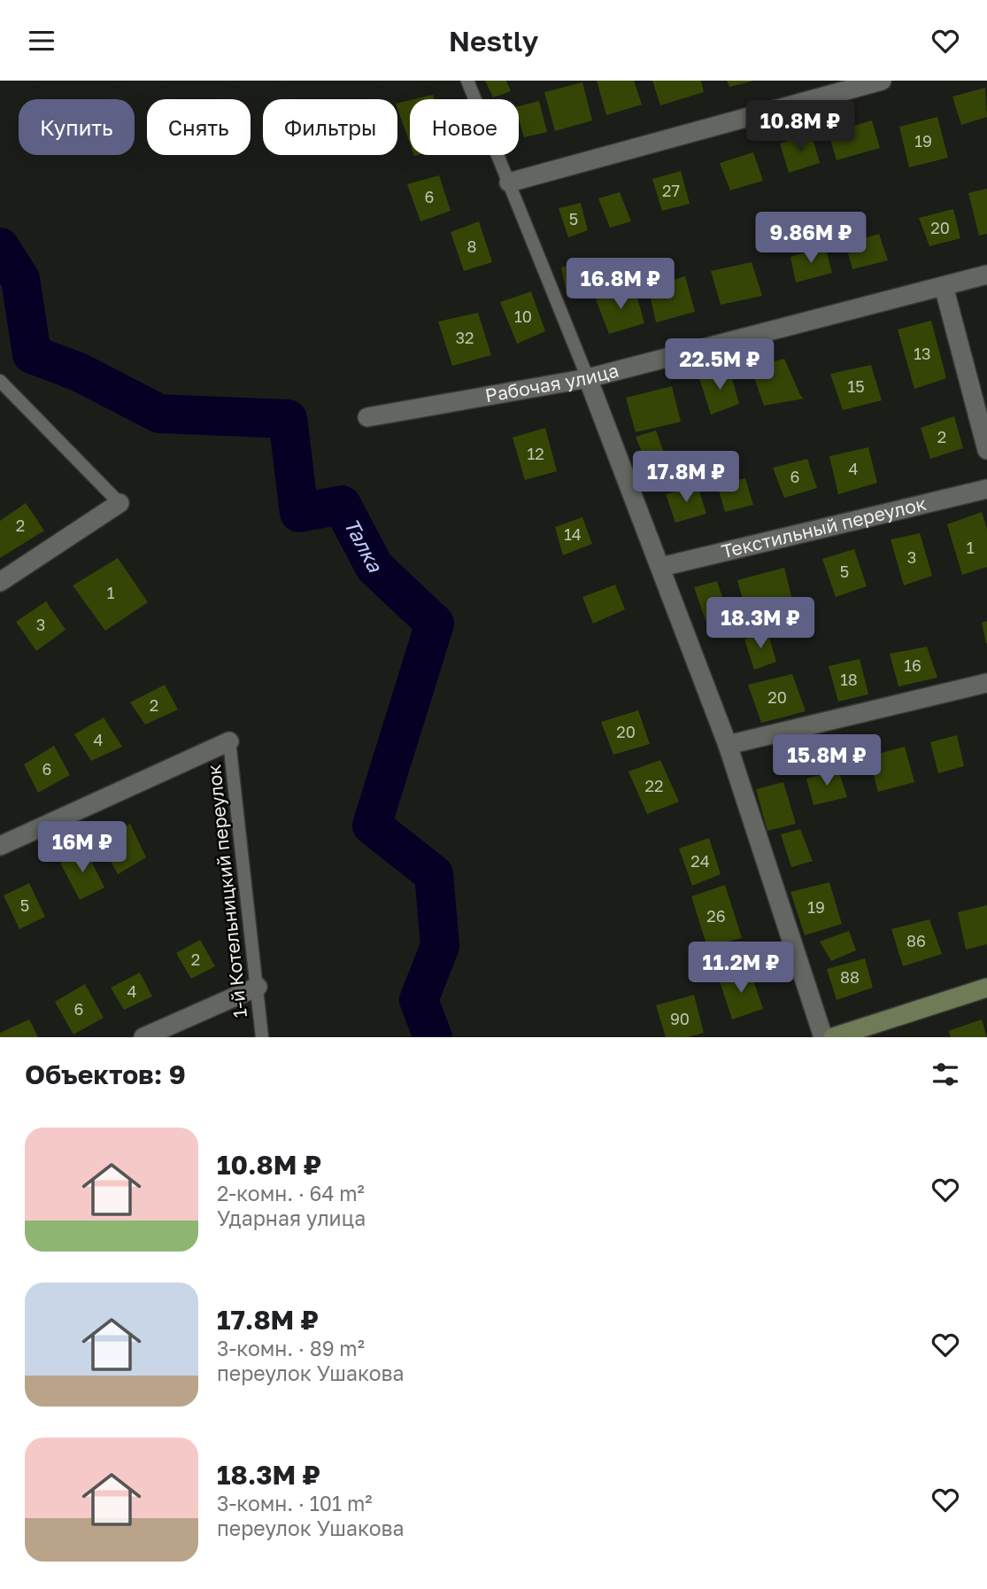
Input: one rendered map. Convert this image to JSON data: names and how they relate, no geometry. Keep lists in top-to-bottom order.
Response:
{
  "streets": {
    "street": ["Рабочая улица", "Текстильный переулок"],
    "lane": ["1-й Котельницкий переулок"]
  },
  "water": ["Талка"],
  "house_numbers": [
    "19",
    "27",
    "6",
    "5",
    "20",
    "8",
    "10",
    "32",
    "13",
    "15",
    "2",
    "12",
    "4",
    "6",
    "2",
    "14",
    "1",
    "3",
    "5",
    "1",
    "3",
    "16",
    "18",
    "20",
    "2",
    "20",
    "4",
    "6",
    "22",
    "24",
    "5",
    "19",
    "26",
    "86",
    "2",
    "88",
    "4",
    "6",
    "90"
  ],
  "page": {
    "header": "Nestly",
    "chip": [
      "Купить",
      "Снять",
      "Фильтры",
      "Новое"
    ],
    "price": [
      "10.8M ₽",
      "9.86M ₽",
      "16.8M ₽",
      "22.5M ₽",
      "17.8M ₽",
      "18.3M ₽",
      "15.8M ₽",
      "16M ₽",
      "11.2M ₽"
    ],
    "heading": "Объектов: 9",
    "list": [
      {
        "name": "10.8M ₽",
        "note": "2-комн. · 64 m² · Ударная улица"
      },
      {
        "name": "17.8M ₽",
        "note": "3-комн. · 89 m² · переулок Ушакова"
      },
      {
        "name": "18.3M ₽",
        "note": "3-комн. · 101 m² · переулок Ушакова"
      }
    ]
  }
}
